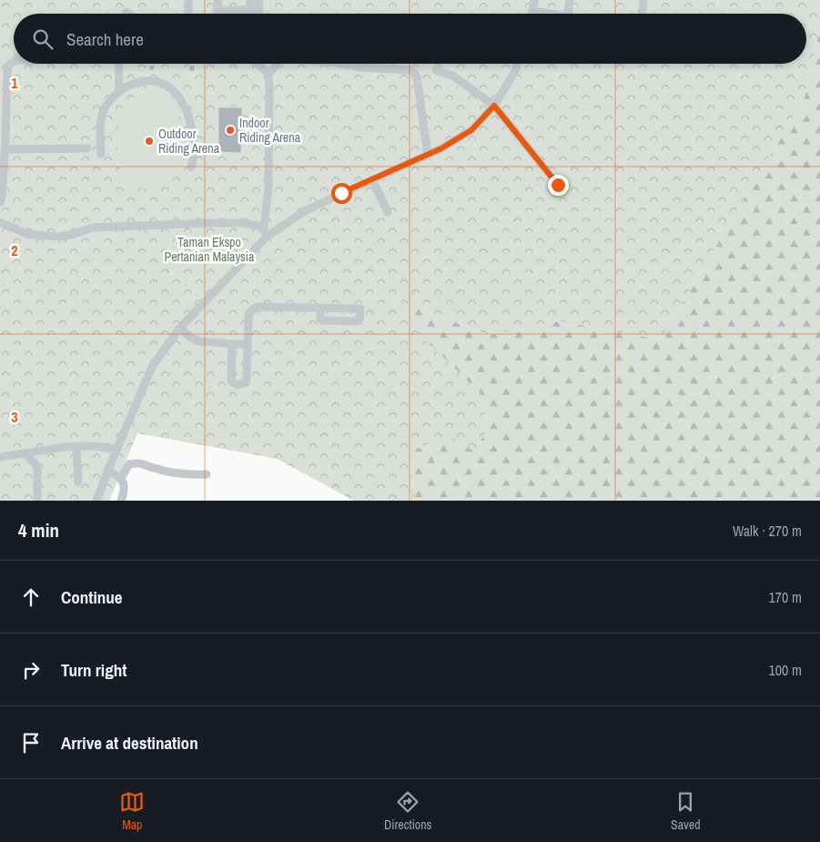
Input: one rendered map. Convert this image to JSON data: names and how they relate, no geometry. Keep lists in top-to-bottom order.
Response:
{
  "parks": ["Taman Ekspo Pertanian Malaysia"],
  "places": ["Indoor Riding Arena", "Outdoor Riding Arena"],
  "page": {
    "search": "Search here",
    "heading": ["4 min", "Walk · 270 m"],
    "list": [
      ["Continue", "170 m"],
      ["Turn right", "100 m"],
      "Arrive at destination"
    ],
    "nav": ["Map", "Directions", "Saved"]
  },
  "grid": {
    "rows": ["1", "2", "3"]
  }
}
